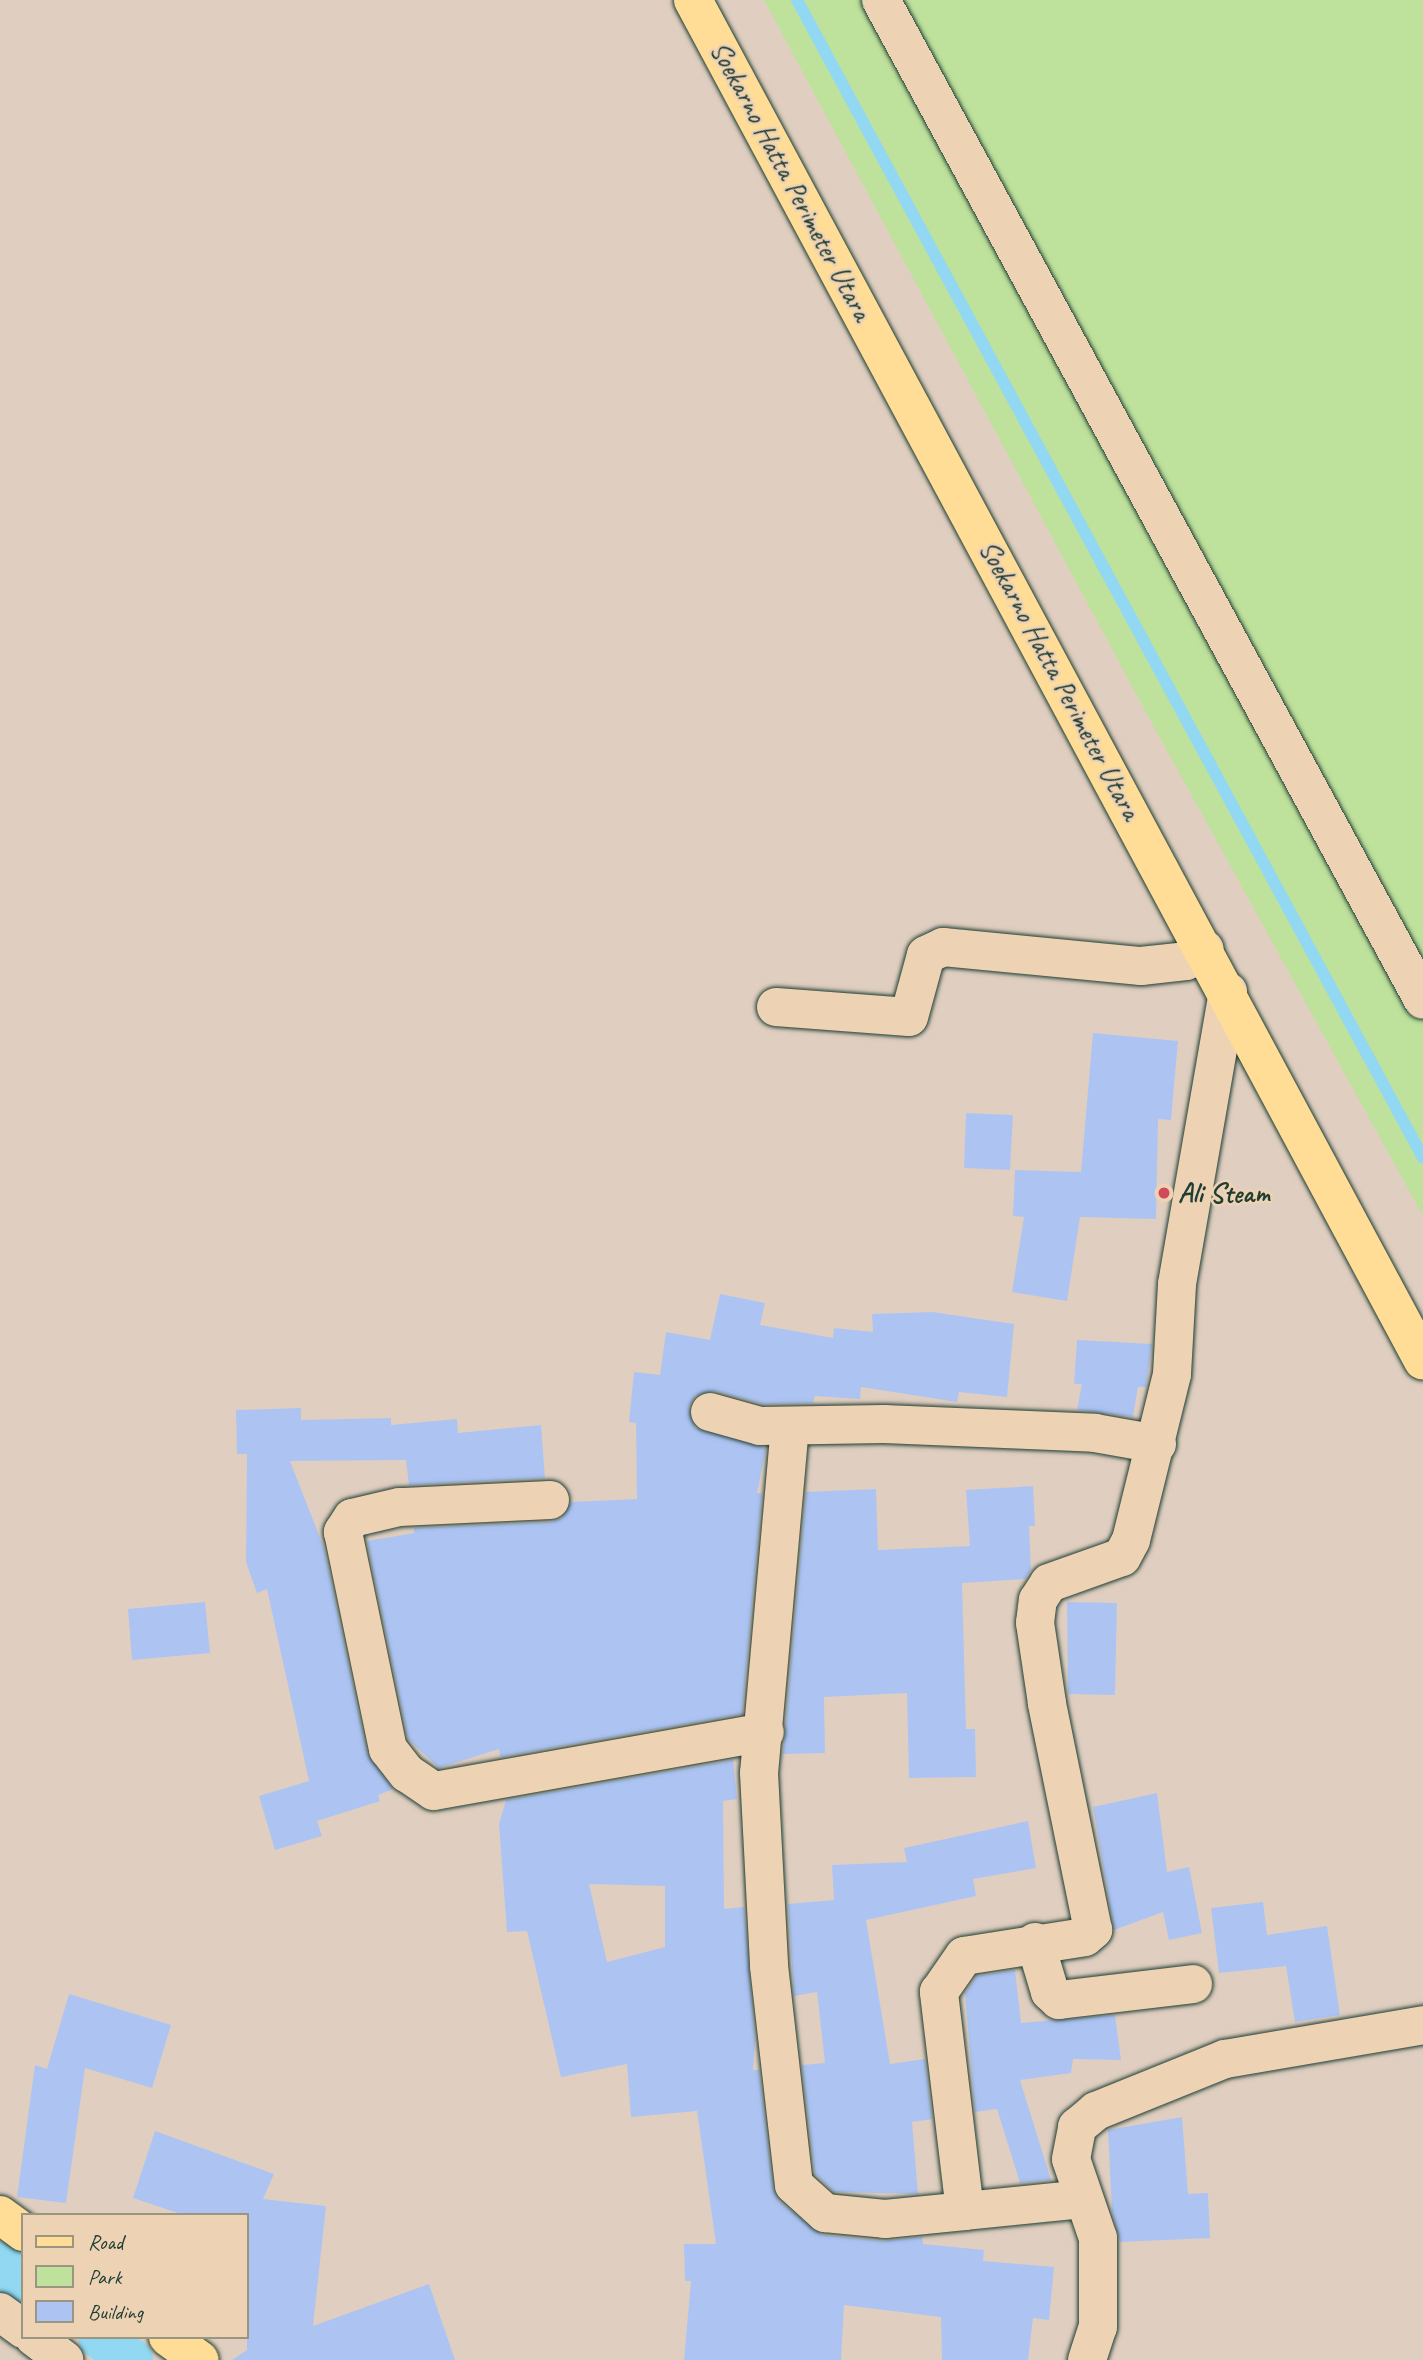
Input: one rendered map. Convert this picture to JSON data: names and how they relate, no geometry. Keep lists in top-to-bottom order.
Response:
{
  "streets": {
    "main road": ["Soekarno Hatta Perimeter Utara"]
  },
  "places": ["Ali Steam"],
  "legend": ["Road", "Park", "Building"]
}
